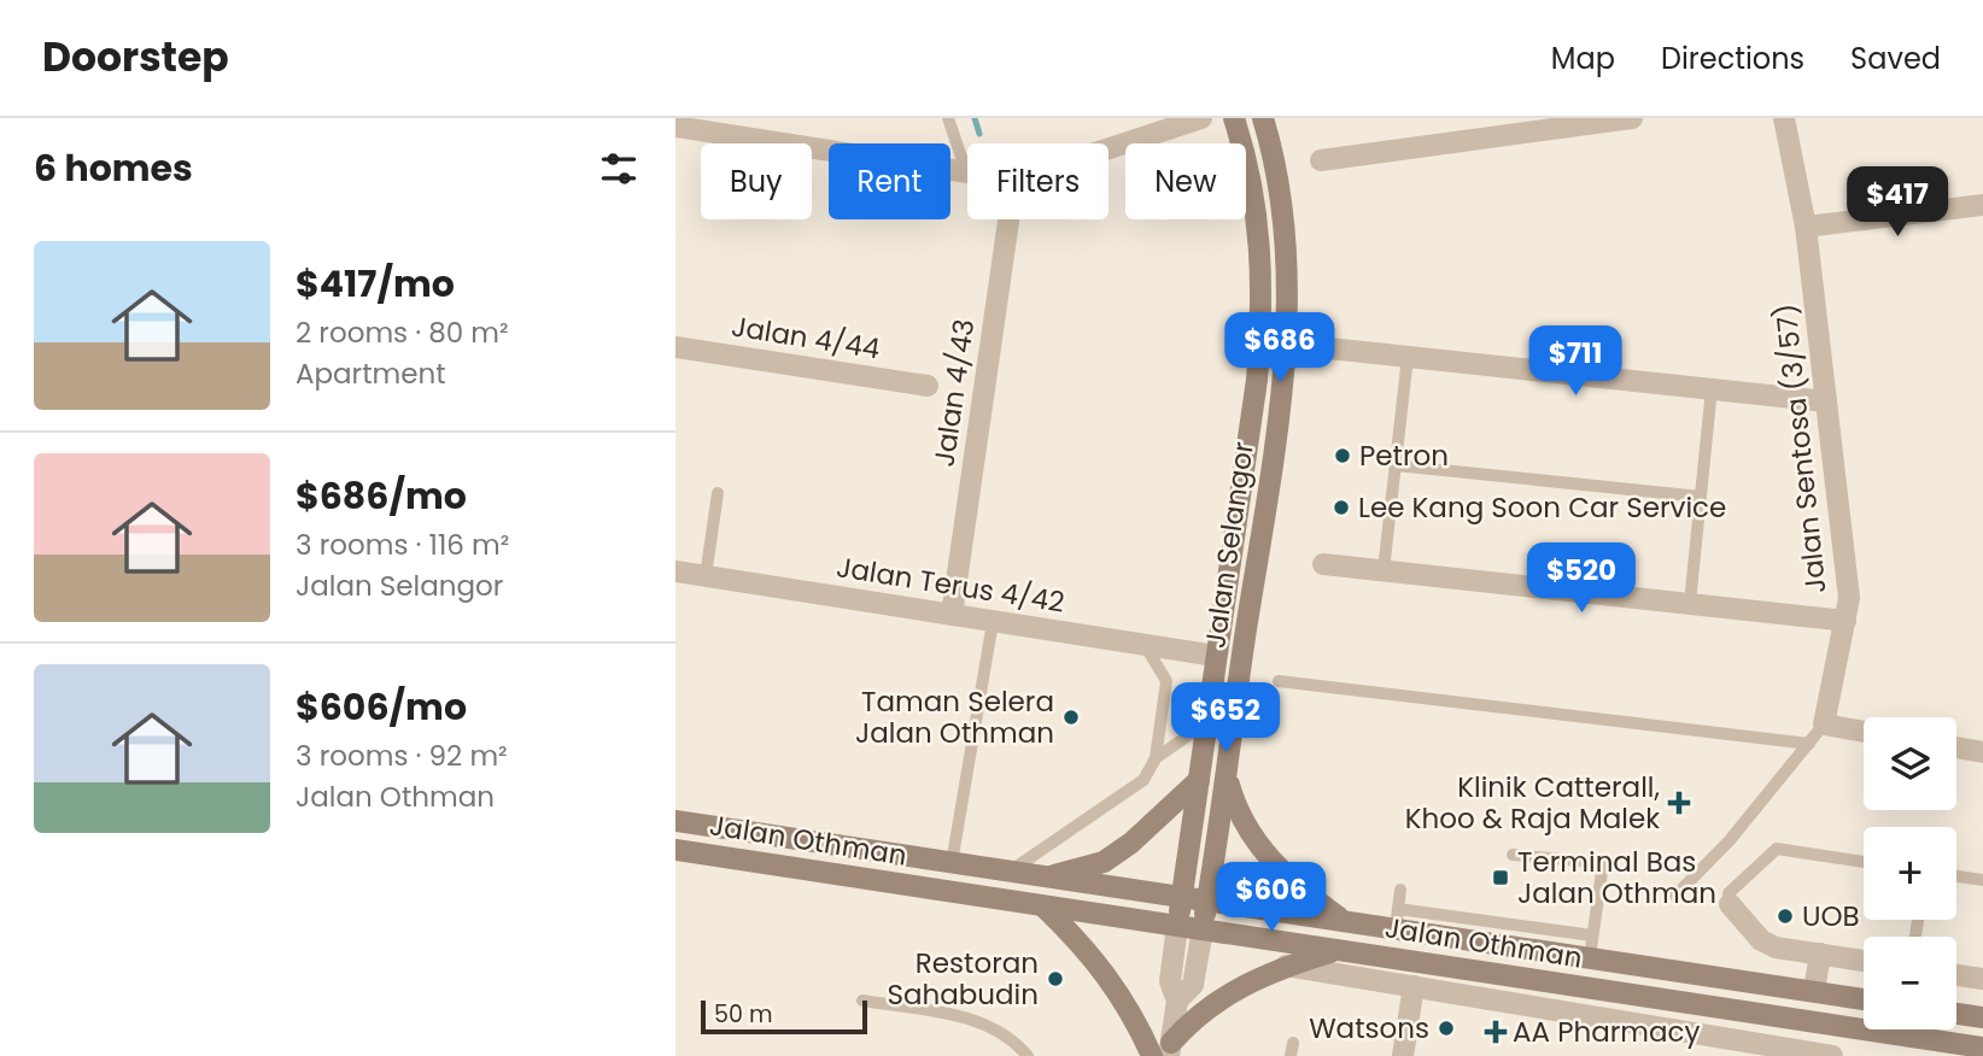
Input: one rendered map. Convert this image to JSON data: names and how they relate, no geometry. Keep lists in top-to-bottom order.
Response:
{
  "streets": {
    "main road": ["Jalan Selangor", "Jalan Othman"],
    "street": [
      "Jalan 4/44",
      "Jalan 4/43",
      "Jalan Sentosa (3/57)",
      "Jalan Terus 4/42"
    ]
  },
  "crossings": [
    ["Jalan 4/43", "Jalan Terus 4/42"],
    ["Jalan Selangor", "Jalan Terus 4/42"],
    ["Jalan Selangor", "Jalan Othman"]
  ],
  "places": {
    "other": [
      "Petron",
      "Lee Kang Soon Car Service",
      "Taman Selera Jalan Othman",
      "UOB",
      "Restoran Sahabudin",
      "Watsons"
    ],
    "health": ["Klinik Catterall, Khoo & Raja Malek", "AA Pharmacy"],
    "transit": ["Terminal Bas Jalan Othman"]
  },
  "scale_bar": "50 m",
  "page": {
    "header": "Doorstep",
    "nav": ["Map", "Directions", "Saved"],
    "heading": "6 homes",
    "chip": [
      "Buy",
      "Rent",
      "Filters",
      "New"
    ],
    "price": [
      "$417",
      "$686",
      "$711",
      "$520",
      "$652",
      "$606"
    ],
    "list": [
      {
        "name": "$417/mo",
        "note": "2 rooms · 80 m² · Apartment"
      },
      {
        "name": "$686/mo",
        "note": "3 rooms · 116 m² · Jalan Selangor"
      },
      {
        "name": "$606/mo",
        "note": "3 rooms · 92 m² · Jalan Othman"
      }
    ],
    "map_buttons": ["+", "−"],
    "scale": "50 m"
  }
}
